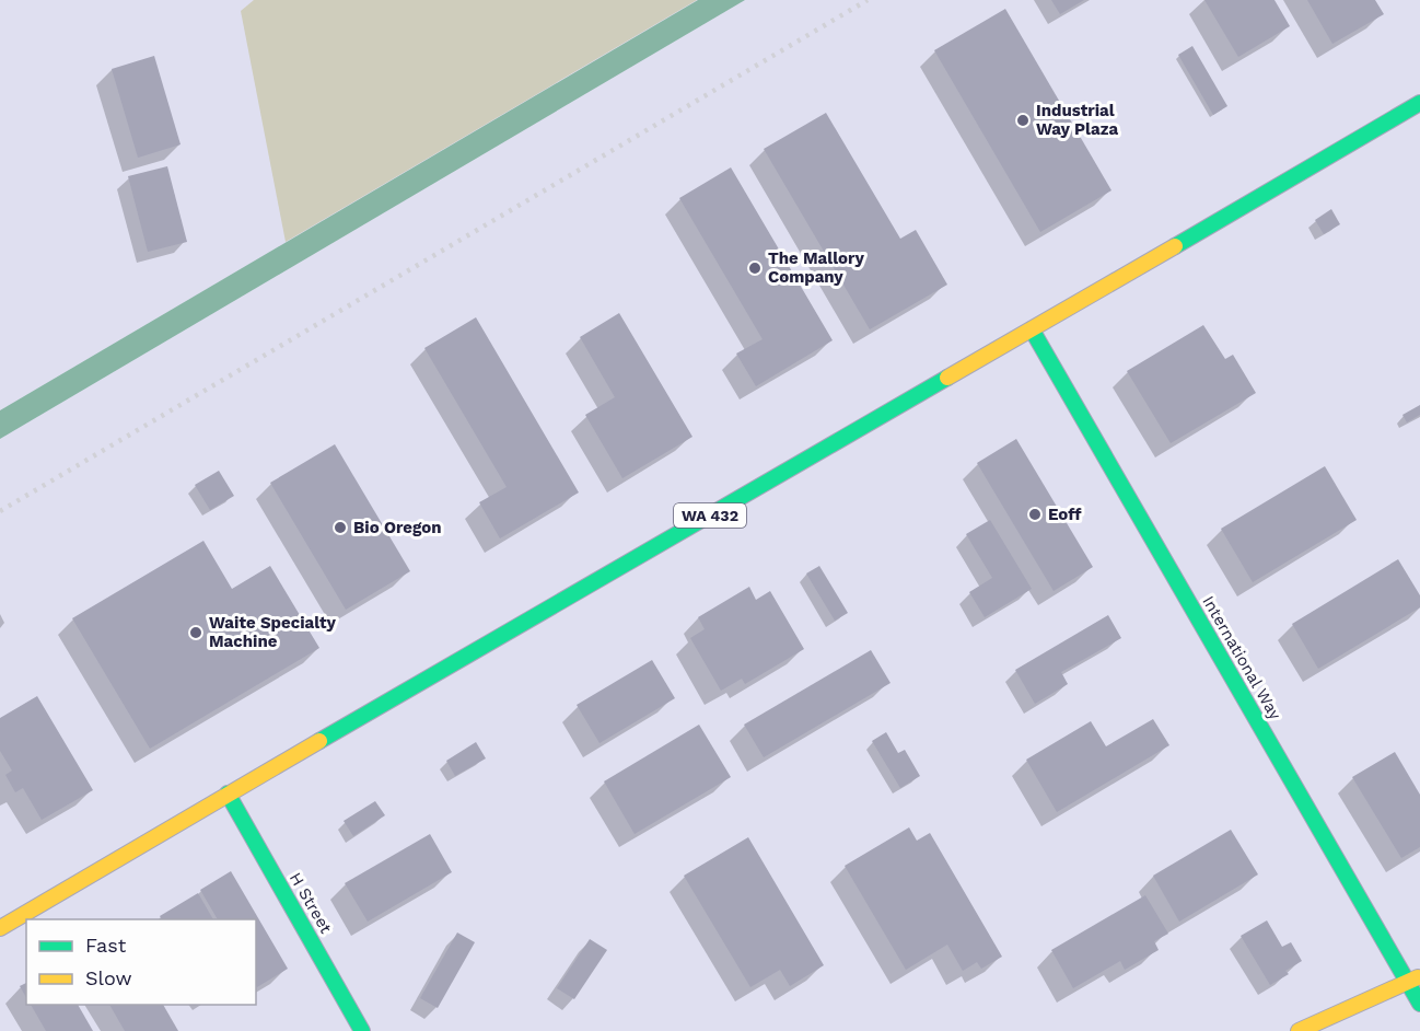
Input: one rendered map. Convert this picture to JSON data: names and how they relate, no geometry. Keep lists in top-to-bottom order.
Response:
{
  "streets": {
    "main road": ["WA 432", "International Way", "H Street"]
  },
  "crossings": [
    ["WA 432", "International Way"],
    ["WA 432", "H Street"]
  ],
  "places": [
    "Industrial Way Plaza",
    "The Mallory Company",
    "Eoff",
    "Bio Oregon",
    "Waite Specialty Machine"
  ],
  "legend": ["Fast", "Slow"]
}
